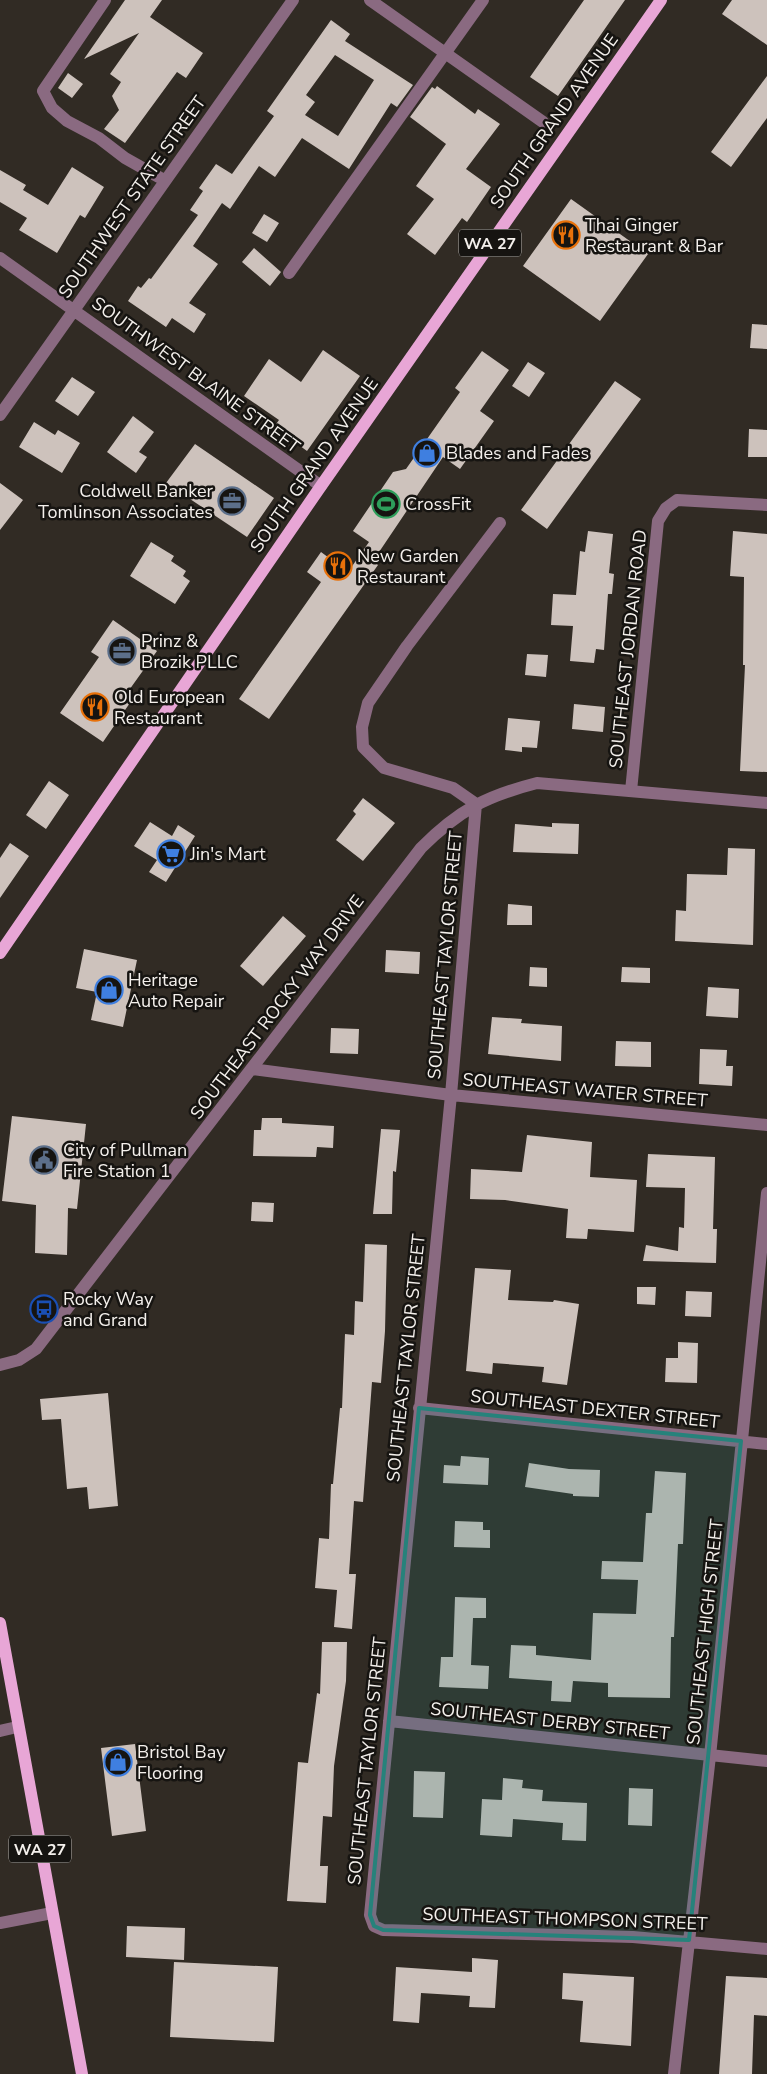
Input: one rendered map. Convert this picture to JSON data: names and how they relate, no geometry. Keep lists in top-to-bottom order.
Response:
{
  "streets": {
    "main road": ["SOUTH GRAND AVENUE", "WA 27"],
    "street": [
      "SOUTHWEST STATE STREET",
      "SOUTHWEST BLAINE STREET",
      "SOUTHEAST JORDAN ROAD",
      "SOUTHEAST TAYLOR STREET",
      "SOUTHEAST ROCKY WAY DRIVE",
      "SOUTHEAST WATER STREET",
      "SOUTHEAST DEXTER STREET",
      "SOUTHEAST HIGH STREET",
      "SOUTHEAST DERBY STREET",
      "SOUTHEAST THOMPSON STREET"
    ]
  },
  "crossings": [
    ["SOUTH GRAND AVENUE", "SOUTHWEST BLAINE STREET"],
    ["SOUTHWEST STATE STREET", "SOUTHWEST BLAINE STREET"],
    ["SOUTHEAST JORDAN ROAD", "SOUTHEAST ROCKY WAY DRIVE"],
    ["SOUTHEAST TAYLOR STREET", "SOUTHEAST ROCKY WAY DRIVE"],
    ["SOUTHEAST TAYLOR STREET", "SOUTHEAST WATER STREET"],
    ["SOUTHEAST TAYLOR STREET", "SOUTHEAST DEXTER STREET"],
    ["SOUTHEAST TAYLOR STREET", "SOUTHEAST DERBY STREET"],
    ["SOUTHEAST TAYLOR STREET", "SOUTHEAST THOMPSON STREET"],
    ["SOUTHEAST ROCKY WAY DRIVE", "SOUTHEAST WATER STREET"],
    ["SOUTHEAST DEXTER STREET", "SOUTHEAST HIGH STREET"],
    ["SOUTHEAST HIGH STREET", "SOUTHEAST DERBY STREET"],
    ["SOUTHEAST HIGH STREET", "SOUTHEAST THOMPSON STREET"]
  ],
  "places": {
    "restaurant": ["Thai Ginger Restaurant & Bar", "New Garden Restaurant", "Old European Restaurant"],
    "shop": ["Blades and Fades", "Heritage Auto Repair", "Bristol Bay Flooring"],
    "office": ["Coldwell Banker Tomlinson Associates", "Prinz & Brozik PLLC"],
    "sports": ["CrossFit"],
    "supermarket": ["Jin's Mart"],
    "public building": ["City of Pullman Fire Station 1"],
    "bus stop": ["Rocky Way and Grand"]
  }
}
